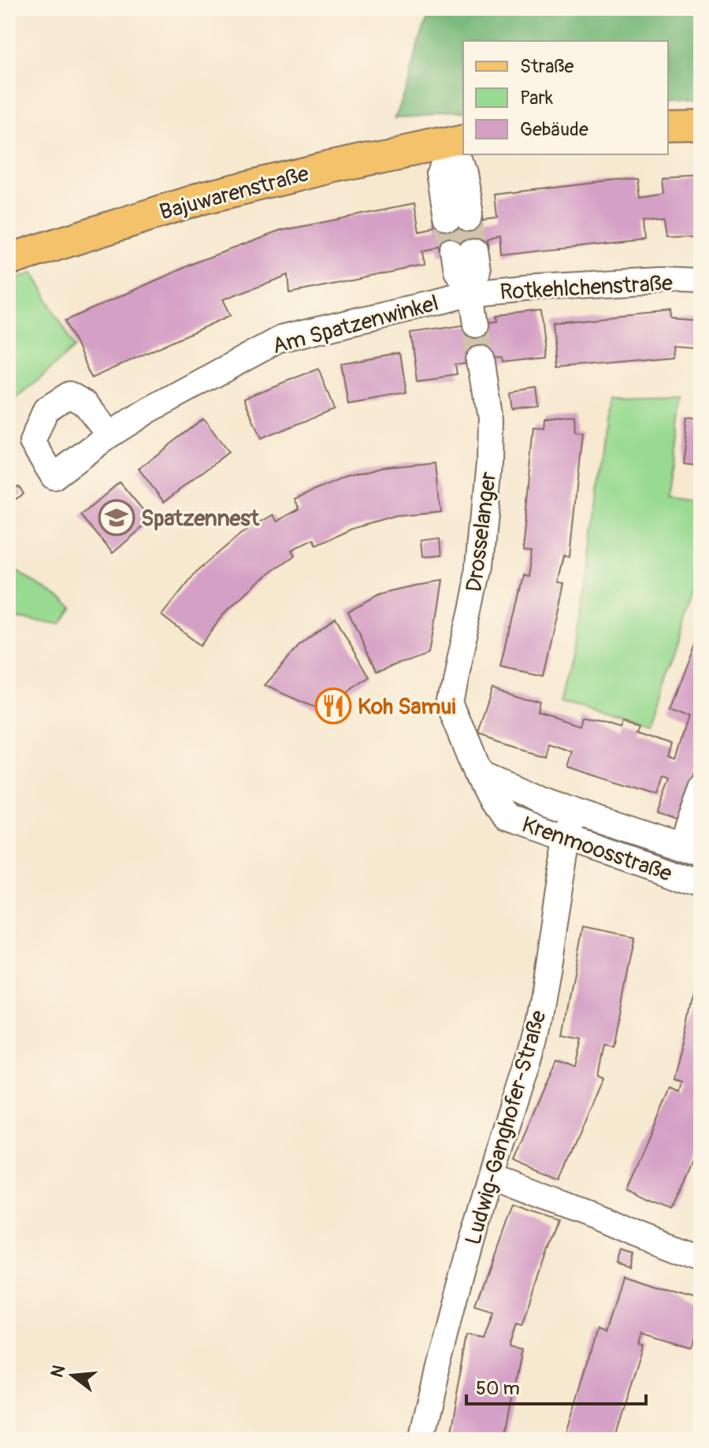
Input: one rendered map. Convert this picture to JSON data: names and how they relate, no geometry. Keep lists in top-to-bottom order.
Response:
{
  "streets": {
    "main road": ["Bajuwarenstraße"],
    "street": [
      "Rotkehlchenstraße",
      "Am Spatzenwinkel",
      "Drosselanger",
      "Krenmoosstraße",
      "Ludwig-Ganghofer-Straße"
    ]
  },
  "crossings": [
    ["Rotkehlchenstraße", "Am Spatzenwinkel"],
    ["Drosselanger", "Krenmoosstraße"],
    ["Krenmoosstraße", "Ludwig-Ganghofer-Straße"]
  ],
  "places": {
    "school or university": ["Spatzennest"],
    "restaurant": ["Koh Samui"]
  },
  "legend": ["Straße", "Park", "Gebäude"],
  "scale_bar": "50 m",
  "north": "left"
}
